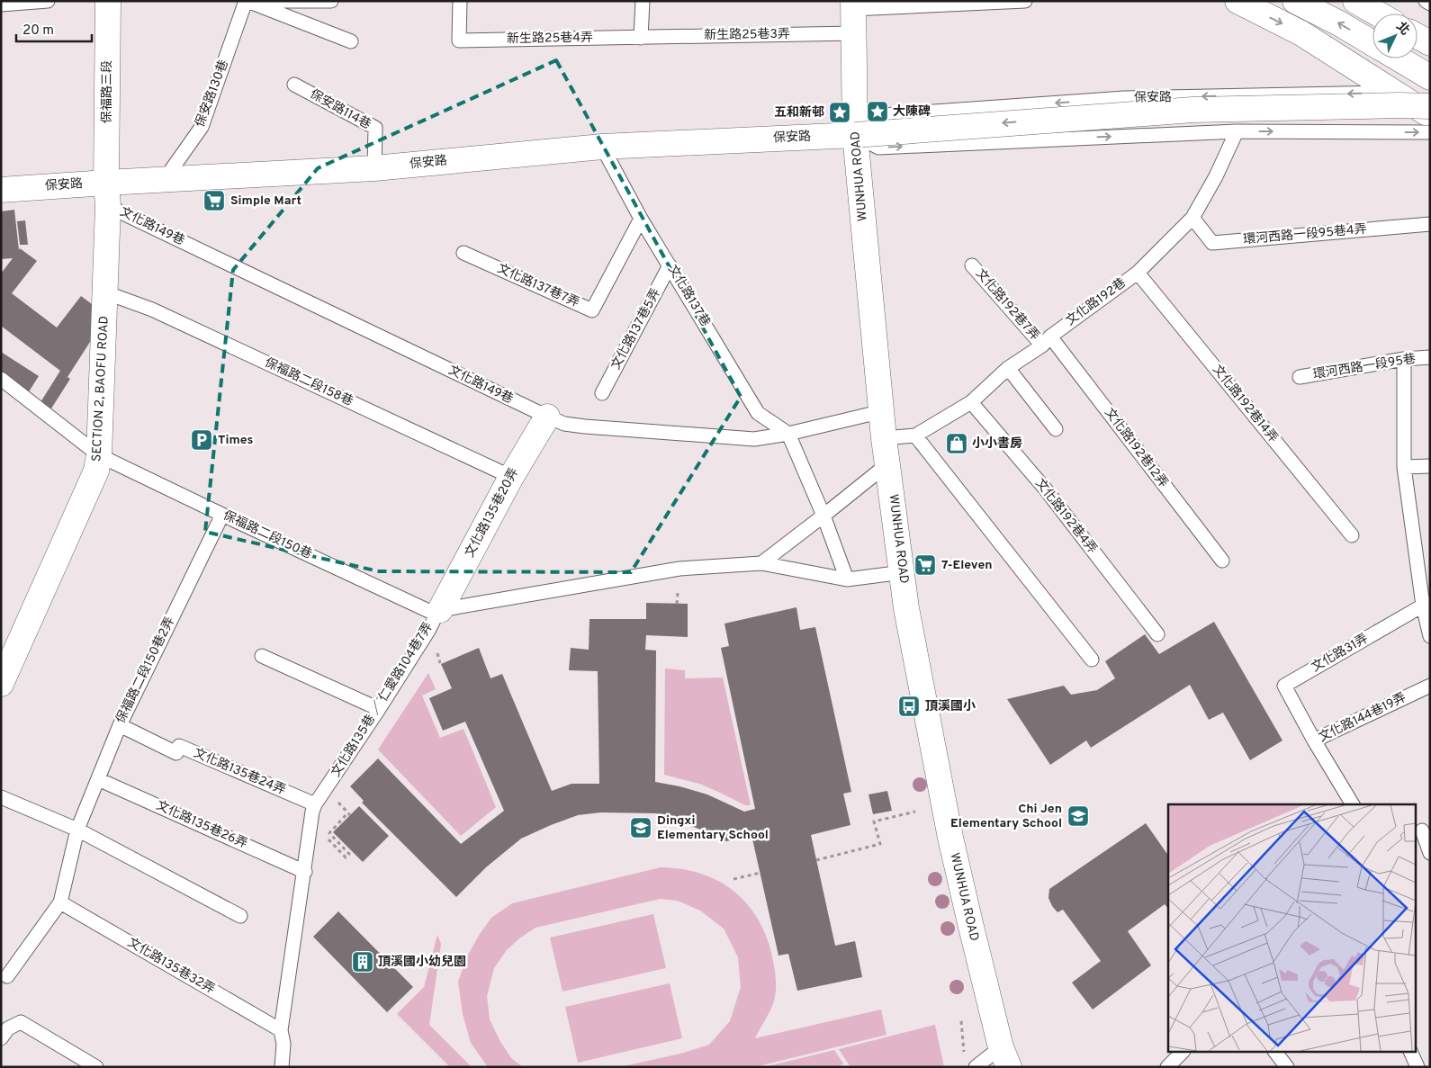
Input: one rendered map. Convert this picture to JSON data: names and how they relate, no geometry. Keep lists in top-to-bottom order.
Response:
{
  "streets": {
    "main road": [
      "保福路三段",
      "保安路",
      "WUNHUA ROAD",
      "SECTION 2, BAOFU ROAD",
      "文化路135巷20弄"
    ],
    "lane": [
      "新生路25巷3弄",
      "新生路25巷4弄",
      "保安路130巷",
      "保安路114巷",
      "文化路149巷",
      "環河西路一段95巷4弄",
      "文化路137巷7弄",
      "文化路137巷",
      "文化路192巷",
      "文化路192巷7弄",
      "文化路137巷5弄",
      "環河西路一段95巷",
      "保福路二段158巷",
      "文化路192巷14弄",
      "文化路192巷12弄",
      "文化路192巷4弄",
      "保福路二段150巷",
      "文化路31弄",
      "保福路二段150巷2弄",
      "文化路135巷 ／ 仁愛路104巷7弄",
      "文化路144巷19弄",
      "文化路135巷24弄",
      "文化路135巷26弄",
      "文化路135巷32弄"
    ]
  },
  "crossings": [
    ["新生路25巷3弄", "新生路25巷4弄"],
    ["新生路25巷3弄", "WUNHUA ROAD"],
    ["保福路三段", "保安路"],
    ["保福路三段", "文化路149巷"],
    ["保福路三段", "SECTION 2, BAOFU ROAD"],
    ["保安路130巷", "保安路"],
    ["保安路", "保安路114巷"],
    ["保安路", "WUNHUA ROAD"],
    ["保安路", "文化路149巷"],
    ["保安路", "文化路137巷"],
    ["保安路", "SECTION 2, BAOFU ROAD"],
    ["WUNHUA ROAD", "文化路149巷"],
    ["WUNHUA ROAD", "文化路192巷"],
    ["WUNHUA ROAD", "文化路135巷 ／ 仁愛路104巷7弄"],
    ["文化路149巷", "文化路137巷"],
    ["文化路149巷", "SECTION 2, BAOFU ROAD"],
    ["文化路149巷", "文化路135巷20弄"],
    ["環河西路一段95巷4弄", "文化路192巷"],
    ["文化路137巷7弄", "文化路137巷"],
    ["文化路137巷", "文化路137巷5弄"],
    ["文化路192巷", "文化路192巷7弄"],
    ["文化路192巷", "文化路192巷14弄"],
    ["文化路192巷", "文化路192巷12弄"],
    ["文化路192巷", "文化路192巷4弄"],
    ["文化路192巷7弄", "文化路192巷12弄"],
    ["保福路二段158巷", "SECTION 2, BAOFU ROAD"],
    ["保福路二段158巷", "文化路135巷20弄"],
    ["SECTION 2, BAOFU ROAD", "保福路二段150巷"],
    ["文化路135巷20弄", "保福路二段150巷"],
    ["文化路135巷20弄", "文化路135巷 ／ 仁愛路104巷7弄"],
    ["保福路二段150巷", "保福路二段150巷2弄"],
    ["保福路二段150巷", "文化路135巷 ／ 仁愛路104巷7弄"],
    ["文化路31弄", "文化路144巷19弄"],
    ["保福路二段150巷2弄", "文化路135巷24弄"],
    ["保福路二段150巷2弄", "文化路135巷26弄"],
    ["保福路二段150巷2弄", "文化路135巷32弄"],
    ["文化路135巷 ／ 仁愛路104巷7弄", "文化路135巷24弄"],
    ["文化路135巷 ／ 仁愛路104巷7弄", "文化路135巷26弄"],
    ["文化路135巷 ／ 仁愛路104巷7弄", "文化路135巷32弄"]
  ],
  "places": {
    "place": ["大陳碑", "五和新邨"],
    "supermarket": ["Simple Mart", "7-Eleven"],
    "parking": ["Times"],
    "shop": ["小小書房"],
    "bus stop": ["頂溪國小"],
    "school or university": ["Chi Jen Elementary School", "Dingxi Elementary School"],
    "building": ["頂溪國小幼兒園"]
  },
  "scale_bar": "20 m",
  "north": "top right"
}
